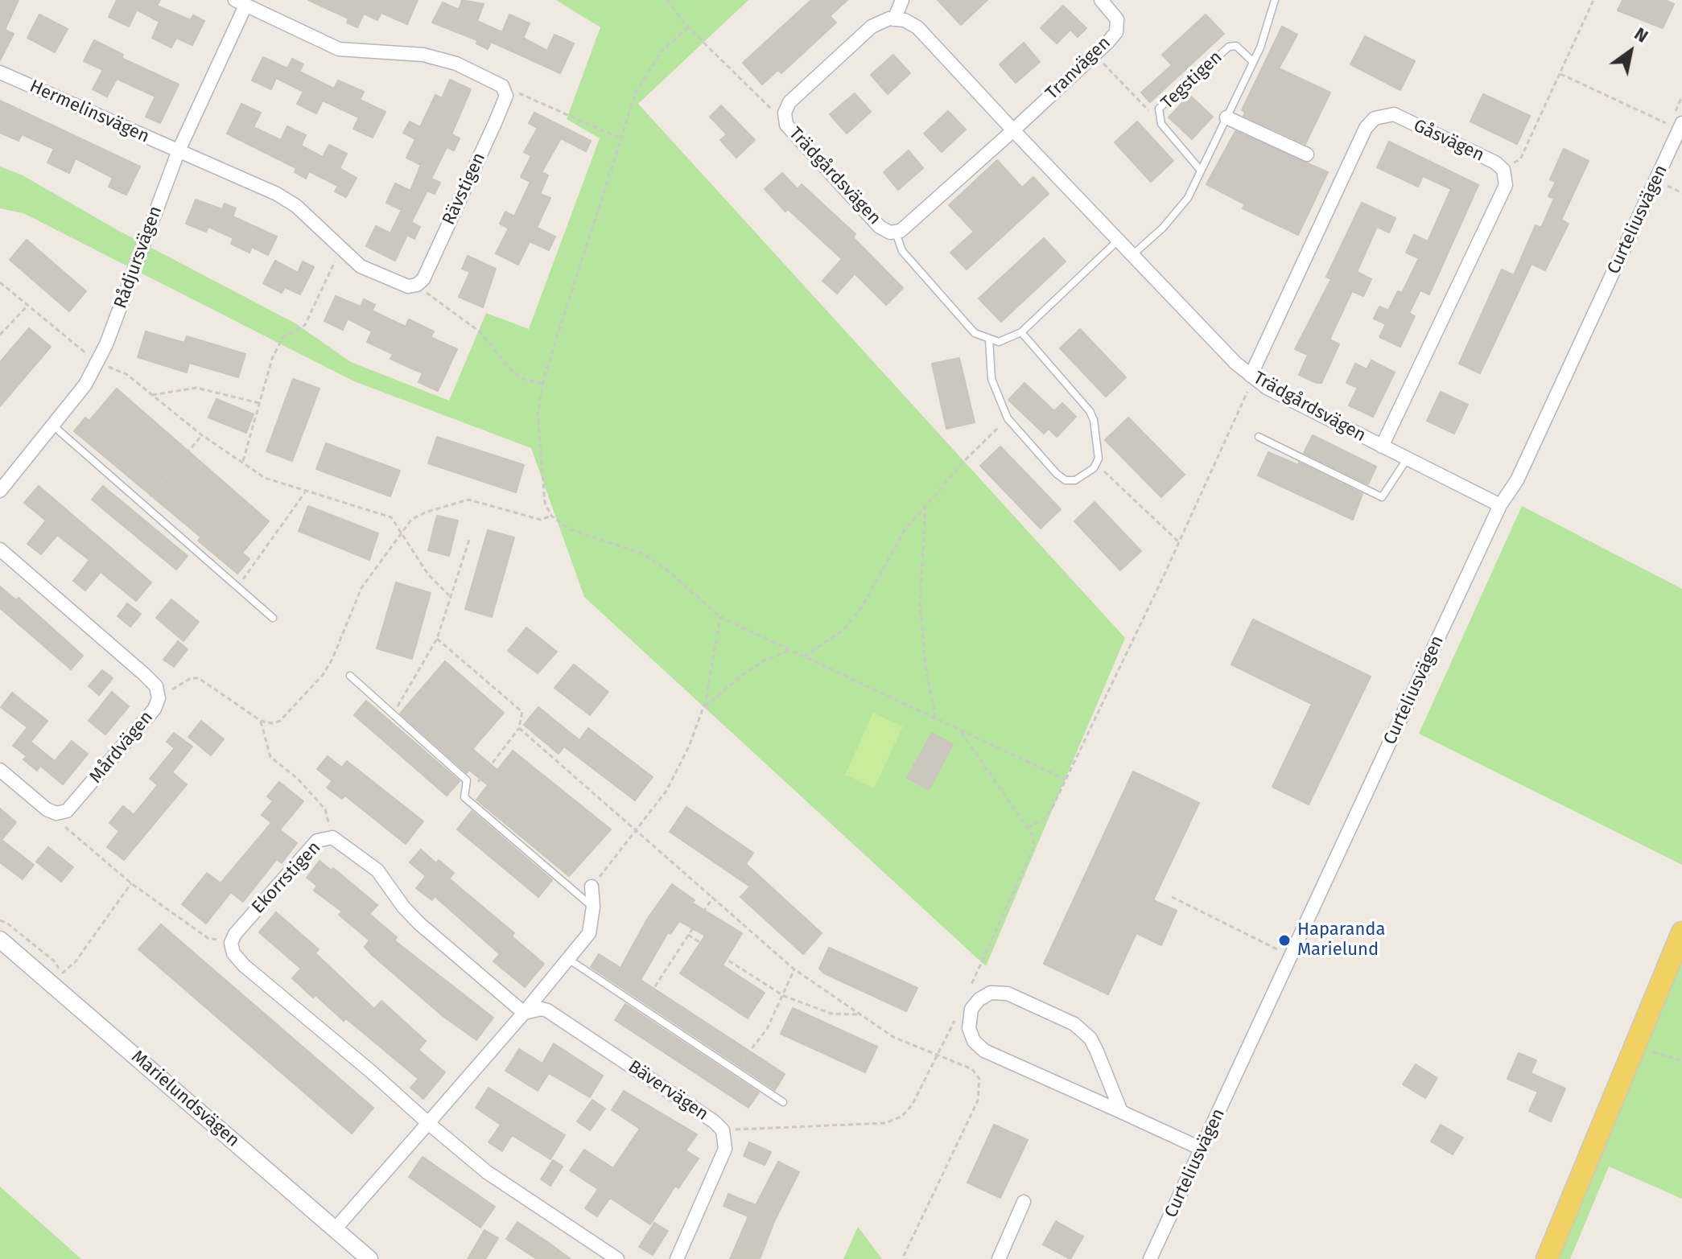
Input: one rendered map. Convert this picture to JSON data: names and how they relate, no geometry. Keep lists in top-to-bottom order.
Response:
{
  "streets": {
    "street": [
      "Tranvägen",
      "Hermelinsvägen",
      "Gåsvägen",
      "Trädgårdsvägen",
      "Rävstigen",
      "Curteliusvägen",
      "Rådjursvägen",
      "Mårdvägen",
      "Ekorrstigen",
      "Bävervägen",
      "Marielundsvägen"
    ],
    "lane": ["Tegstigen"]
  },
  "crossings": [
    ["Tranvägen", "Trädgårdsvägen"],
    ["Hermelinsvägen", "Rådjursvägen"],
    ["Gåsvägen", "Trädgårdsvägen"],
    ["Trädgårdsvägen", "Curteliusvägen"],
    ["Ekorrstigen", "Bävervägen"]
  ],
  "places": ["Haparanda Marielund"],
  "north": "top right"
}
